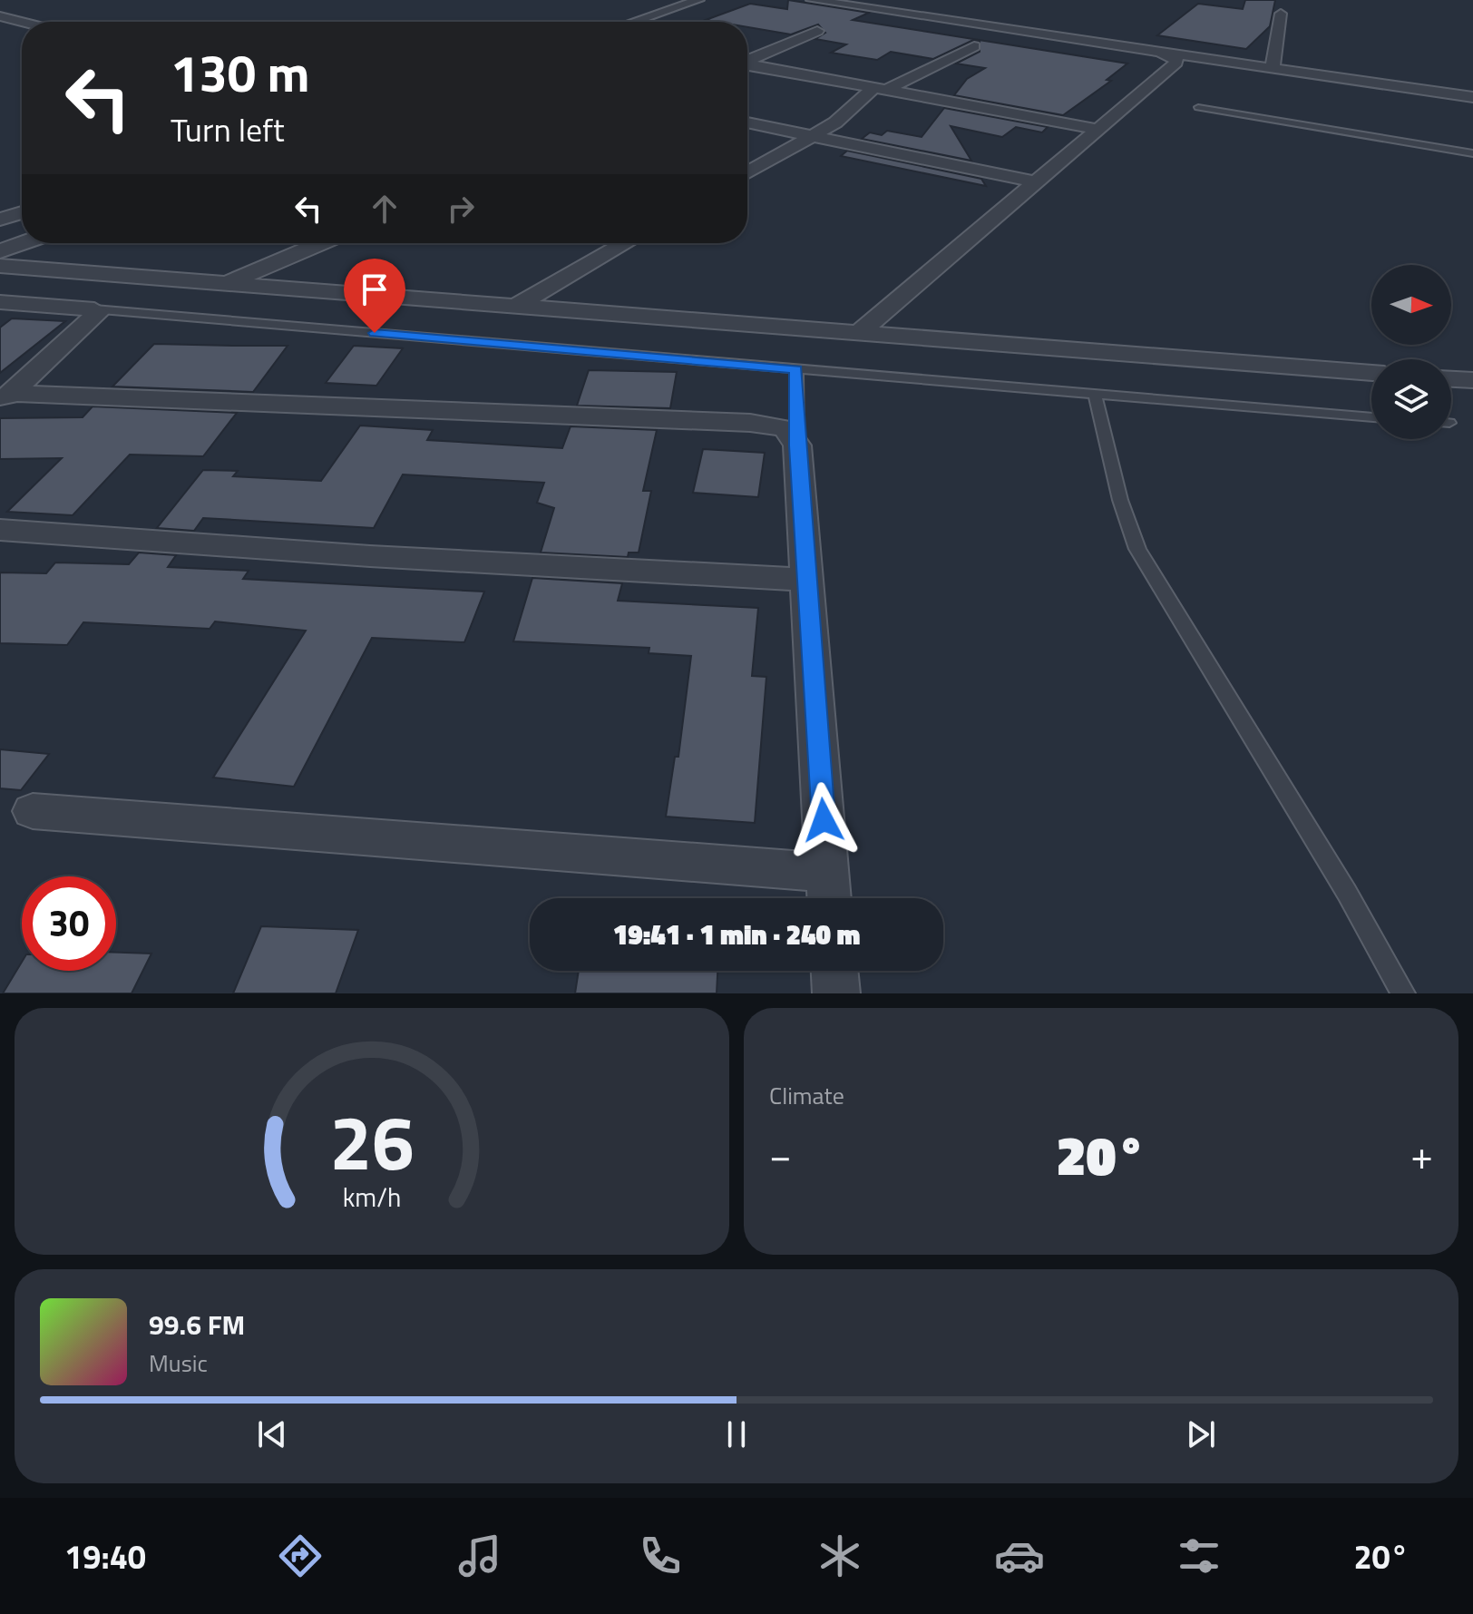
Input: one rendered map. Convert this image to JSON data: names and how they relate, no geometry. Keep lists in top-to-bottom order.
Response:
{
  "north": "right",
  "page": {
    "turn": ["130 m", "Turn left"],
    "limit": "30",
    "trip": "19:41 · 1 min · 240 m",
    "tile": "Climate",
    "heat": ["−", "20°", "+"],
    "song": ["99.6 FM", "Music"],
    "tabs": ["19:40", "20°"],
    "gauge": ["26", "km/h"]
  }
}
